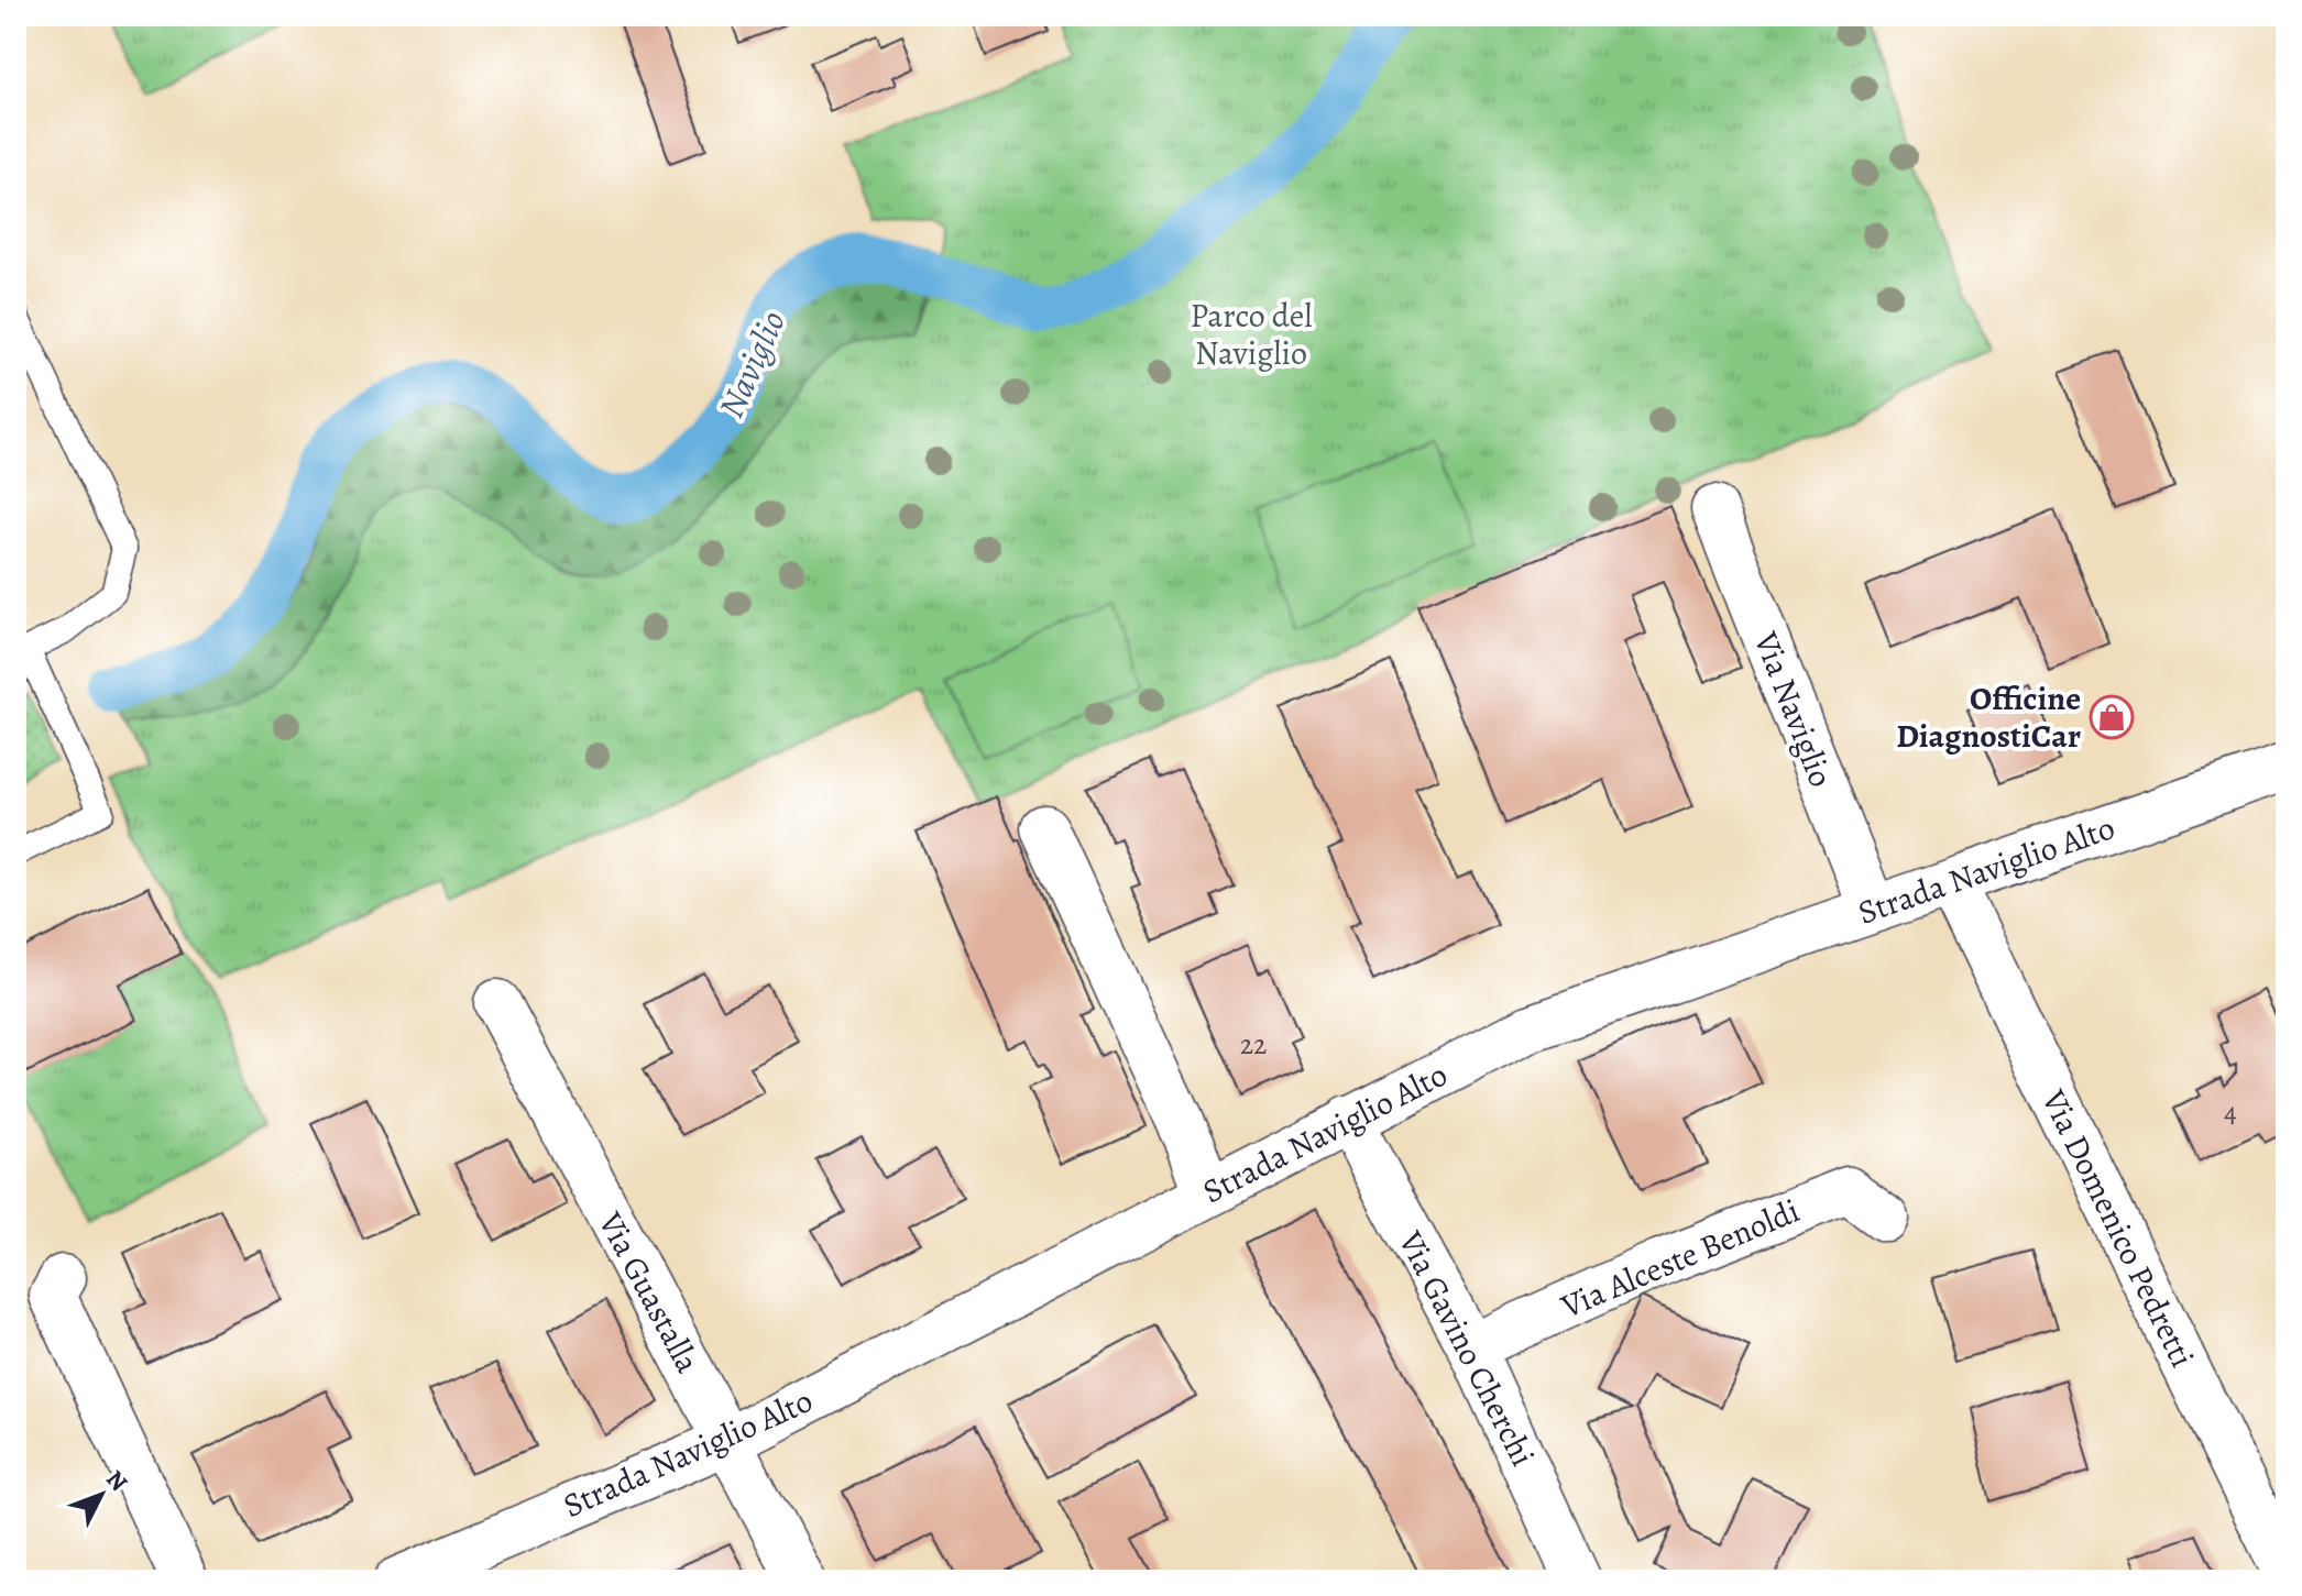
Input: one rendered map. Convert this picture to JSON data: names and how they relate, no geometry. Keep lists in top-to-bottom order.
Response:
{
  "streets": {
    "street": [
      "Via Naviglio",
      "Strada Naviglio Alto",
      "Via Domenico Pedretti",
      "Via Alceste Benoldi",
      "Via Guastalla",
      "Via Gavino Cherchi"
    ]
  },
  "crossings": [
    ["Via Naviglio", "Strada Naviglio Alto"],
    ["Strada Naviglio Alto", "Via Domenico Pedretti"],
    ["Strada Naviglio Alto", "Via Guastalla"],
    ["Strada Naviglio Alto", "Via Gavino Cherchi"],
    ["Via Alceste Benoldi", "Via Gavino Cherchi"]
  ],
  "water": ["Naviglio"],
  "parks": ["Parco del Naviglio"],
  "places": {
    "shop": ["Officine DiagnostiCar"]
  },
  "house_numbers": ["22", "4"],
  "north": "top right"
}
